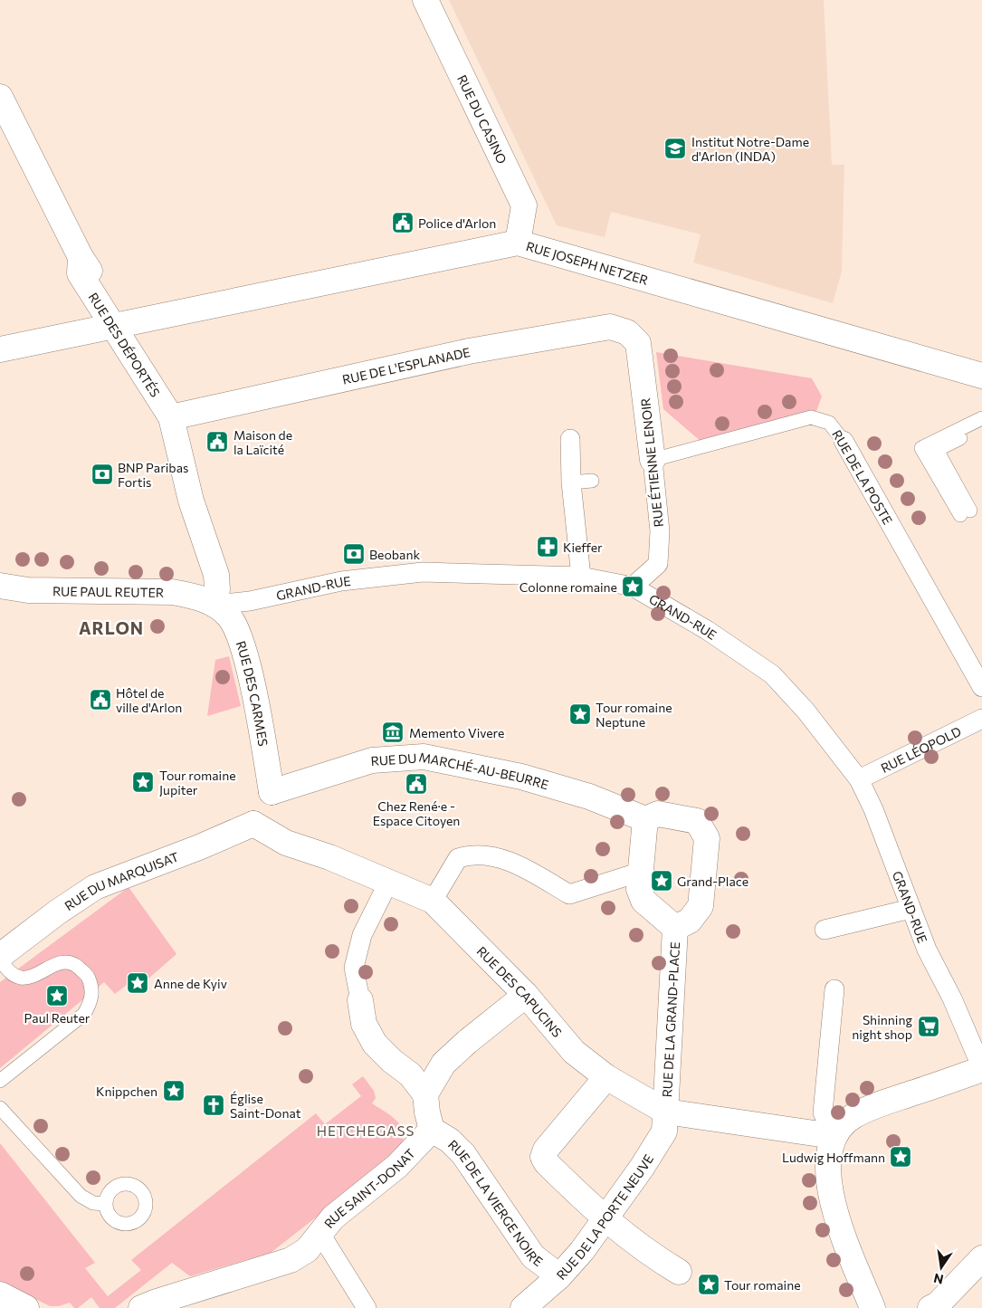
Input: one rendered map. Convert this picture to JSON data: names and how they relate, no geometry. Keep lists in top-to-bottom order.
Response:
{
  "streets": {
    "street": [
      "RUE DU CASINO",
      "RUE JOSEPH NETZER",
      "RUE DES DÉPORTÉS",
      "RUE DE L'ESPLANADE",
      "RUE ÉTIENNE LENOIR",
      "RUE DE LA POSTE",
      "GRAND-RUE",
      "RUE PAUL REUTER",
      "RUE DES CARMES",
      "RUE LÉOPOLD",
      "RUE DU MARCHÉ-AU-BEURRE",
      "RUE DU MARQUISAT",
      "RUE DES CAPUCINS",
      "RUE DE LA GRAND-PLACE",
      "RUE SAINT-DONAT",
      "RUE DE LA VIERGE NOIRE",
      "RUE DE LA PORTE NEUVE"
    ]
  },
  "crossings": [
    ["RUE DU CASINO", "RUE JOSEPH NETZER"],
    ["RUE JOSEPH NETZER", "RUE DES DÉPORTÉS"],
    ["RUE DES DÉPORTÉS", "RUE DE L'ESPLANADE"],
    ["RUE DES DÉPORTÉS", "GRAND-RUE"],
    ["RUE DES DÉPORTÉS", "RUE PAUL REUTER"],
    ["RUE DES DÉPORTÉS", "RUE DES CARMES"],
    ["RUE DE L'ESPLANADE", "RUE ÉTIENNE LENOIR"],
    ["RUE ÉTIENNE LENOIR", "RUE DE LA POSTE"],
    ["RUE ÉTIENNE LENOIR", "GRAND-RUE"],
    ["GRAND-RUE", "RUE PAUL REUTER"],
    ["GRAND-RUE", "RUE DES CARMES"],
    ["GRAND-RUE", "RUE LÉOPOLD"],
    ["RUE PAUL REUTER", "RUE DES CARMES"],
    ["RUE DES CARMES", "RUE DU MARCHÉ-AU-BEURRE"],
    ["RUE DU MARQUISAT", "RUE DES CAPUCINS"],
    ["RUE DES CAPUCINS", "RUE DE LA GRAND-PLACE"],
    ["RUE DES CAPUCINS", "RUE DE LA PORTE NEUVE"],
    ["RUE DE LA GRAND-PLACE", "RUE DE LA PORTE NEUVE"],
    ["RUE SAINT-DONAT", "RUE DE LA VIERGE NOIRE"],
    ["RUE DE LA VIERGE NOIRE", "RUE DE LA PORTE NEUVE"]
  ],
  "districts": ["ARLON", "HETCHEGASS"],
  "places": {
    "school or university": ["Institut Notre-Dame d'Arlon (INDA)"],
    "public building": [
      "Police d'Arlon",
      "Maison de la Laïcité",
      "Hôtel de ville d'Arlon",
      "Chez René·e - Espace Citoyen"
    ],
    "bank": ["BNP Paribas Fortis", "Beobank"],
    "pharmacy": ["Kieffer"],
    "place": [
      "Colonne romaine",
      "Tour romaine Neptune",
      "Tour romaine Jupiter",
      "Grand-Place",
      "Anne de Kyiv",
      "Paul Reuter",
      "Knippchen",
      "Ludwig Hoffmann",
      "Tour romaine"
    ],
    "museum": ["Memento Vivere"],
    "supermarket": ["Shinning night shop"],
    "church": ["Église Saint-Donat"]
  },
  "north": "bottom"
}
